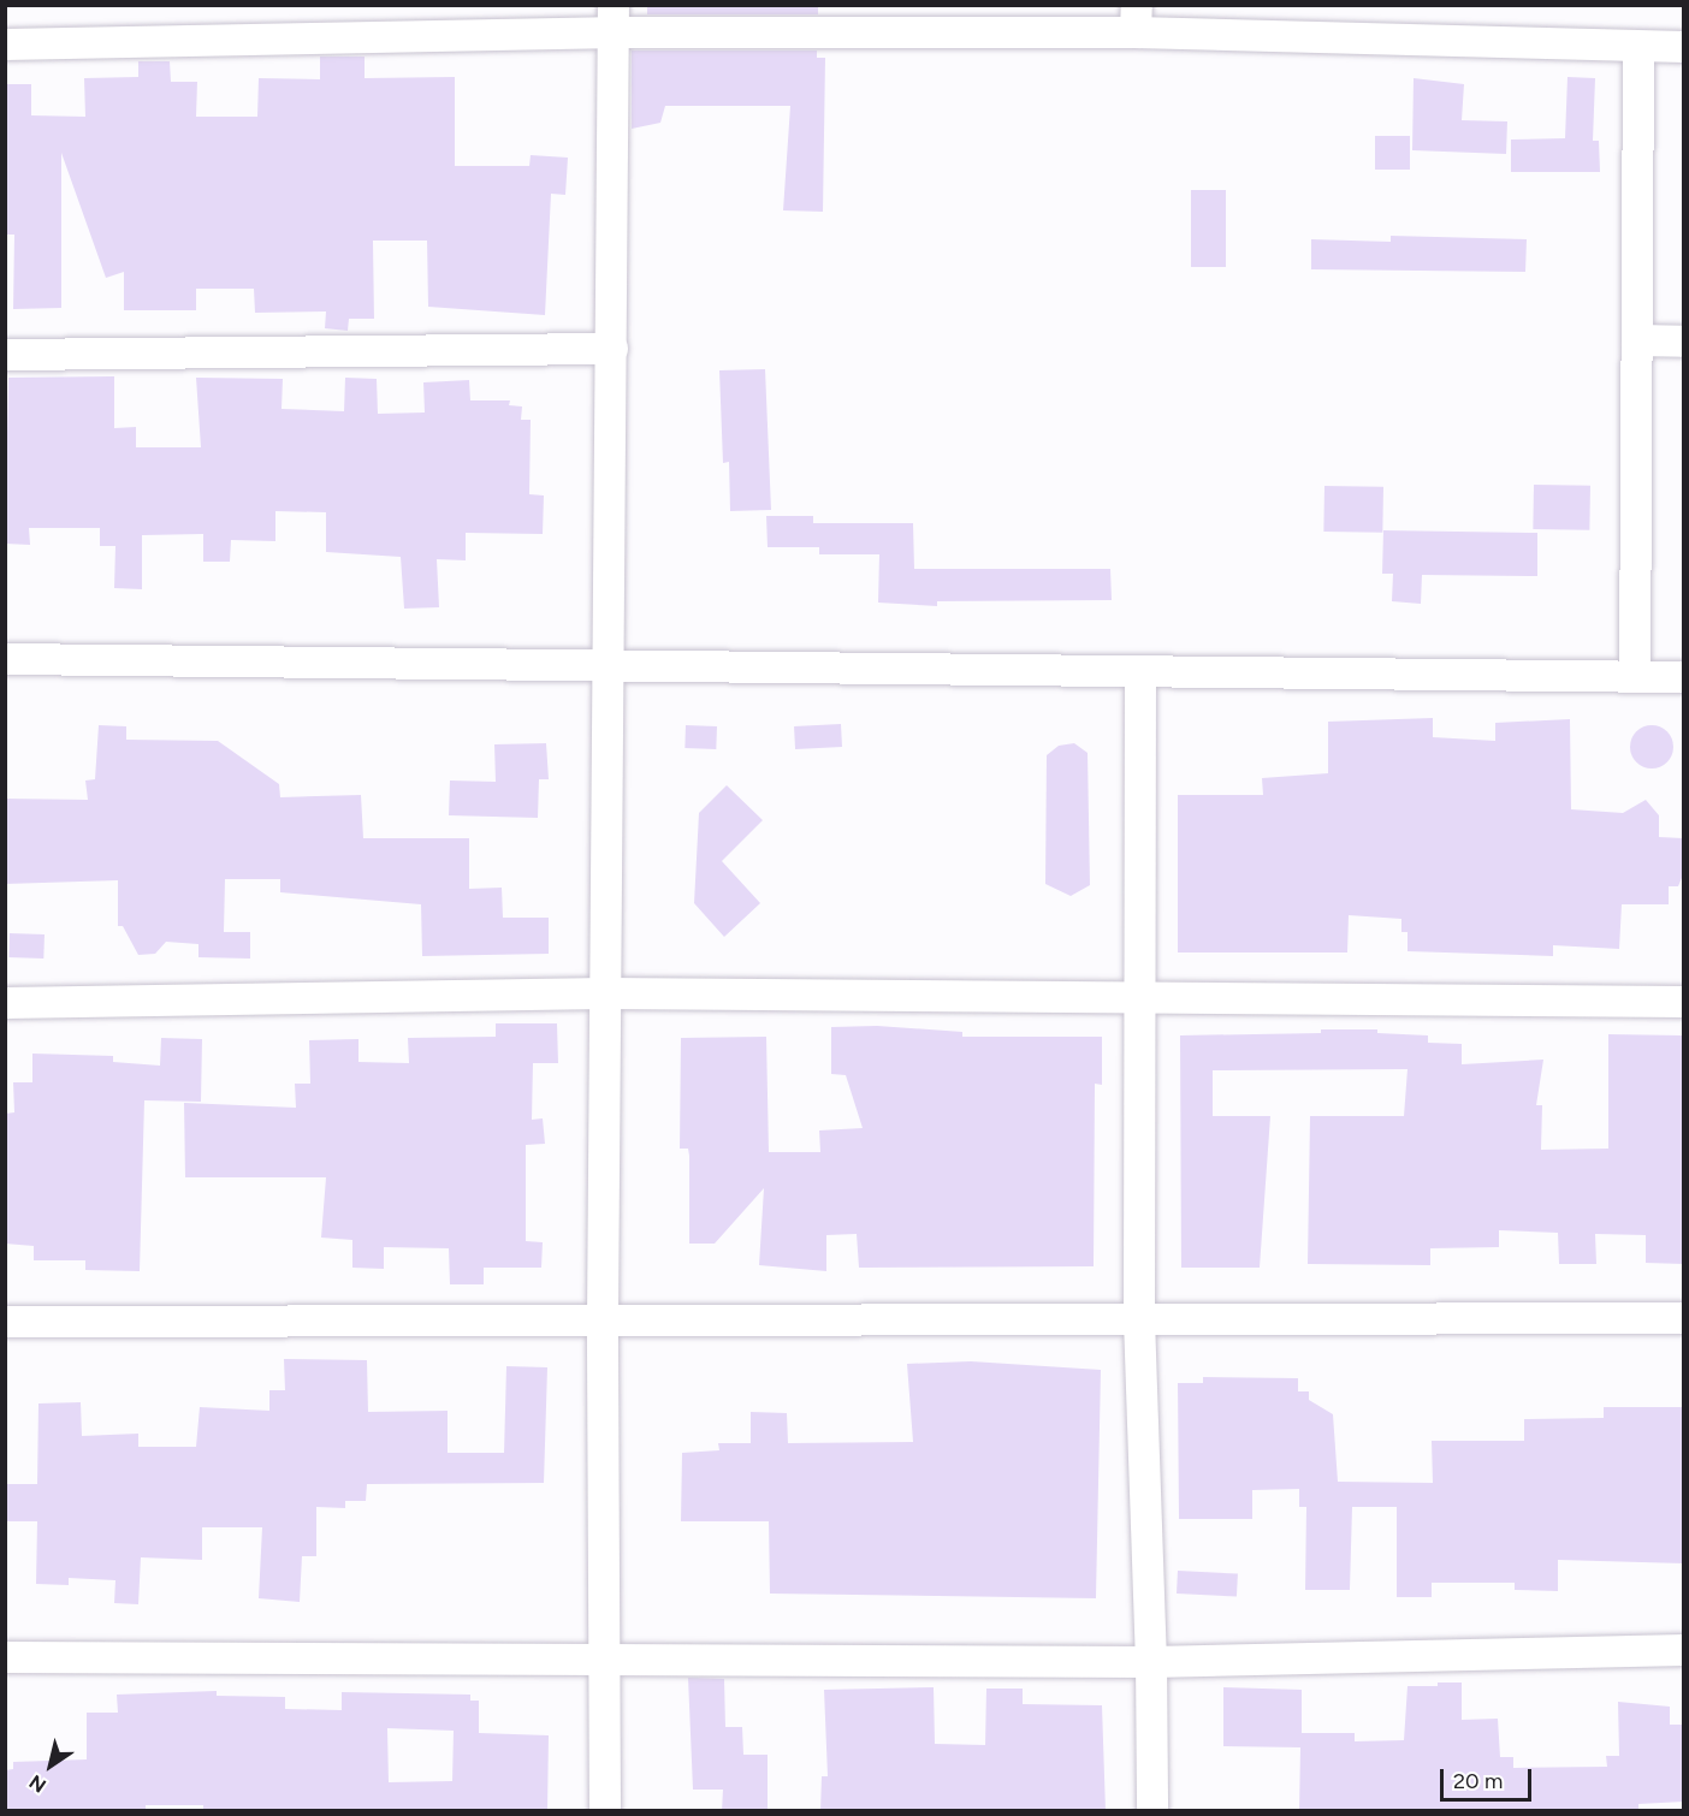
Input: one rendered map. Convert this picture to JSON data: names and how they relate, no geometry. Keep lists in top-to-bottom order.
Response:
{
  "scale_bar": "20 m",
  "north": "bottom left"
}
